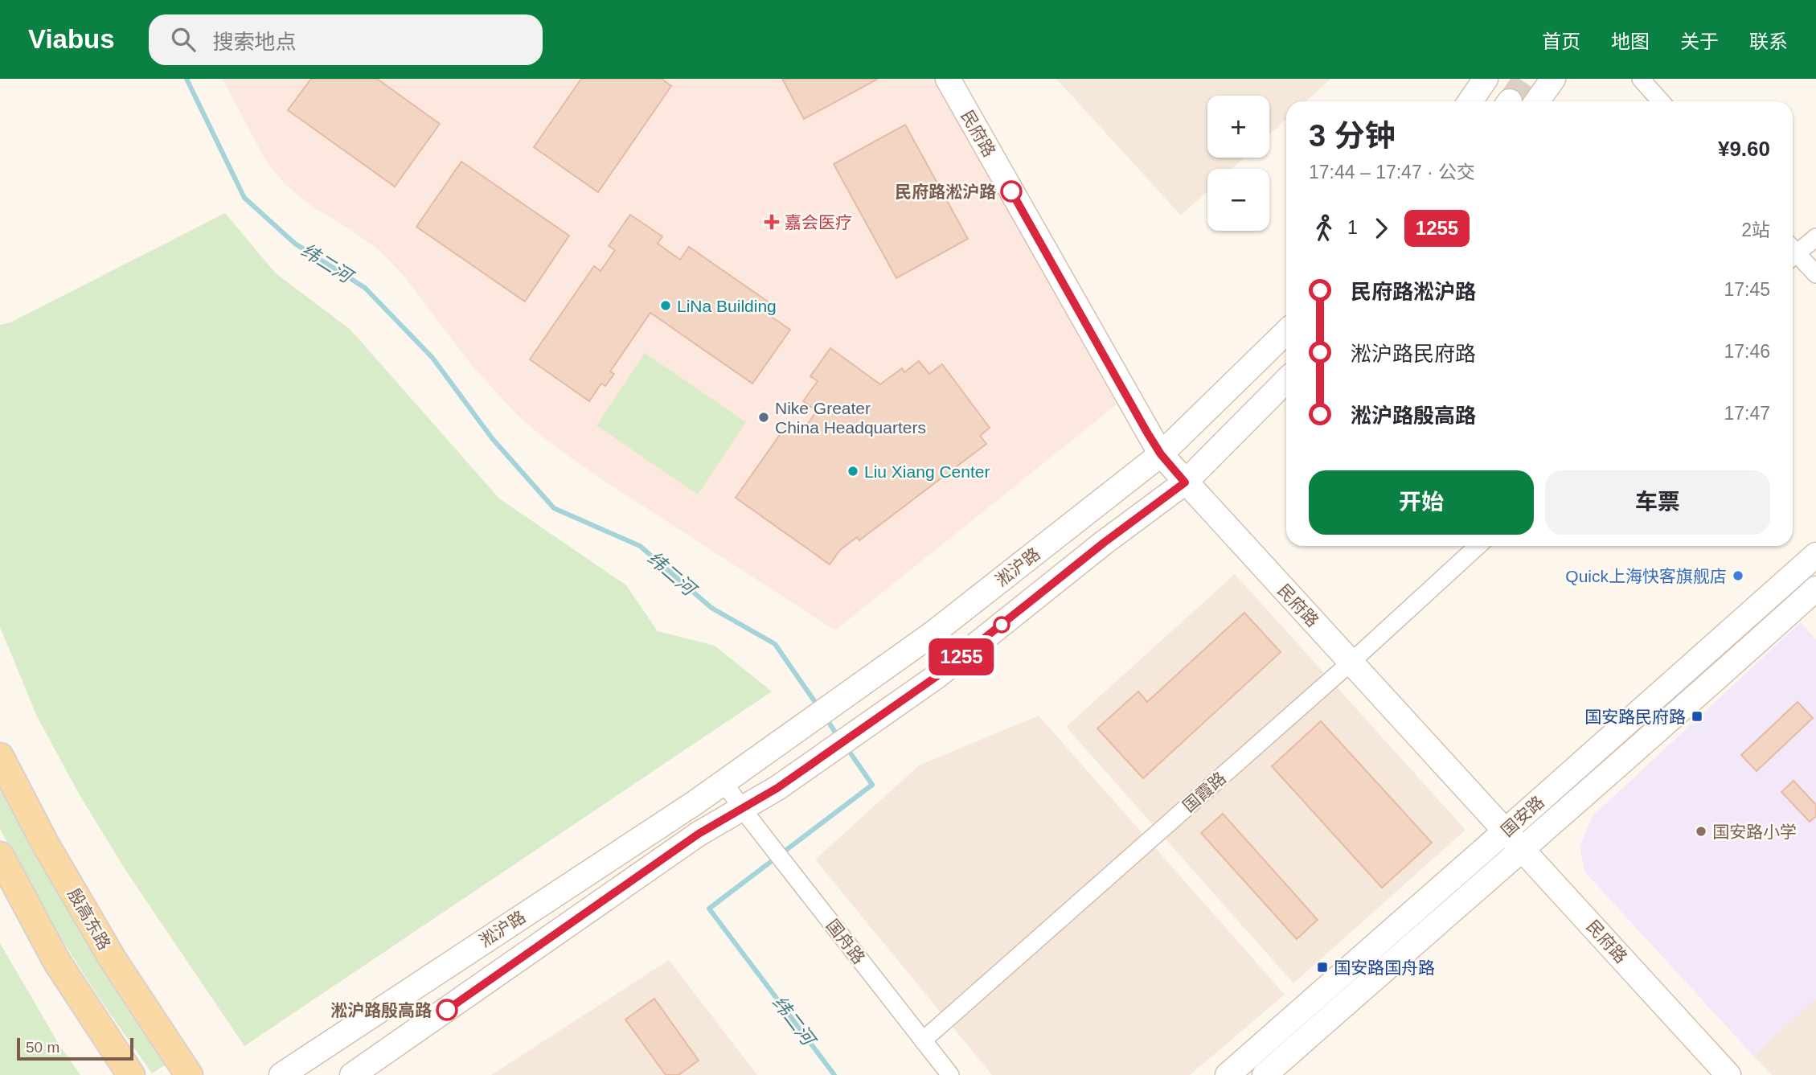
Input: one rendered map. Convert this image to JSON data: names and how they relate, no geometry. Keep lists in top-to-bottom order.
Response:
{
  "streets": {
    "main road": ["殷高东路"],
    "street": [
      "民府路",
      "淞沪路",
      "国霞路",
      "国安路",
      "国舟路"
    ]
  },
  "crossings": [
    ["民府路", "淞沪路"],
    ["民府路", "国霞路"],
    ["民府路", "国安路"],
    ["淞沪路", "国舟路"],
    ["国霞路", "国舟路"]
  ],
  "water": ["纬二河"],
  "places": {
    "other": [
      "民府路淞沪路",
      "LiNa Building",
      "Nike Greater China Headquarters",
      "Liu Xiang Center",
      "Quick上海快客旗舰店",
      "国安路小学",
      "淞沪路殷高路"
    ],
    "health": ["嘉会医疗"],
    "transit": ["国安路民府路", "国安路国舟路"]
  },
  "lines": ["bus line 1255"],
  "scale_bar": "50 m",
  "page": {
    "header": "Viabus",
    "search": "搜索地点",
    "nav": [
      "首页",
      "地图",
      "关于",
      "联系"
    ],
    "on_map": "1255",
    "map_buttons": ["+", "−"],
    "heading": ["3 分钟", "17:44 – 17:47 · 公交", "¥9.60"],
    "legs": ["1", "1255", "2站"],
    "list": [
      {
        "name": "民府路淞沪路",
        "value": "17:45"
      },
      {
        "name": "淞沪路民府路",
        "value": "17:46"
      },
      {
        "name": "淞沪路殷高路",
        "value": "17:47"
      }
    ],
    "buttons": ["开始", "车票"],
    "scale": "50 m"
  }
}
